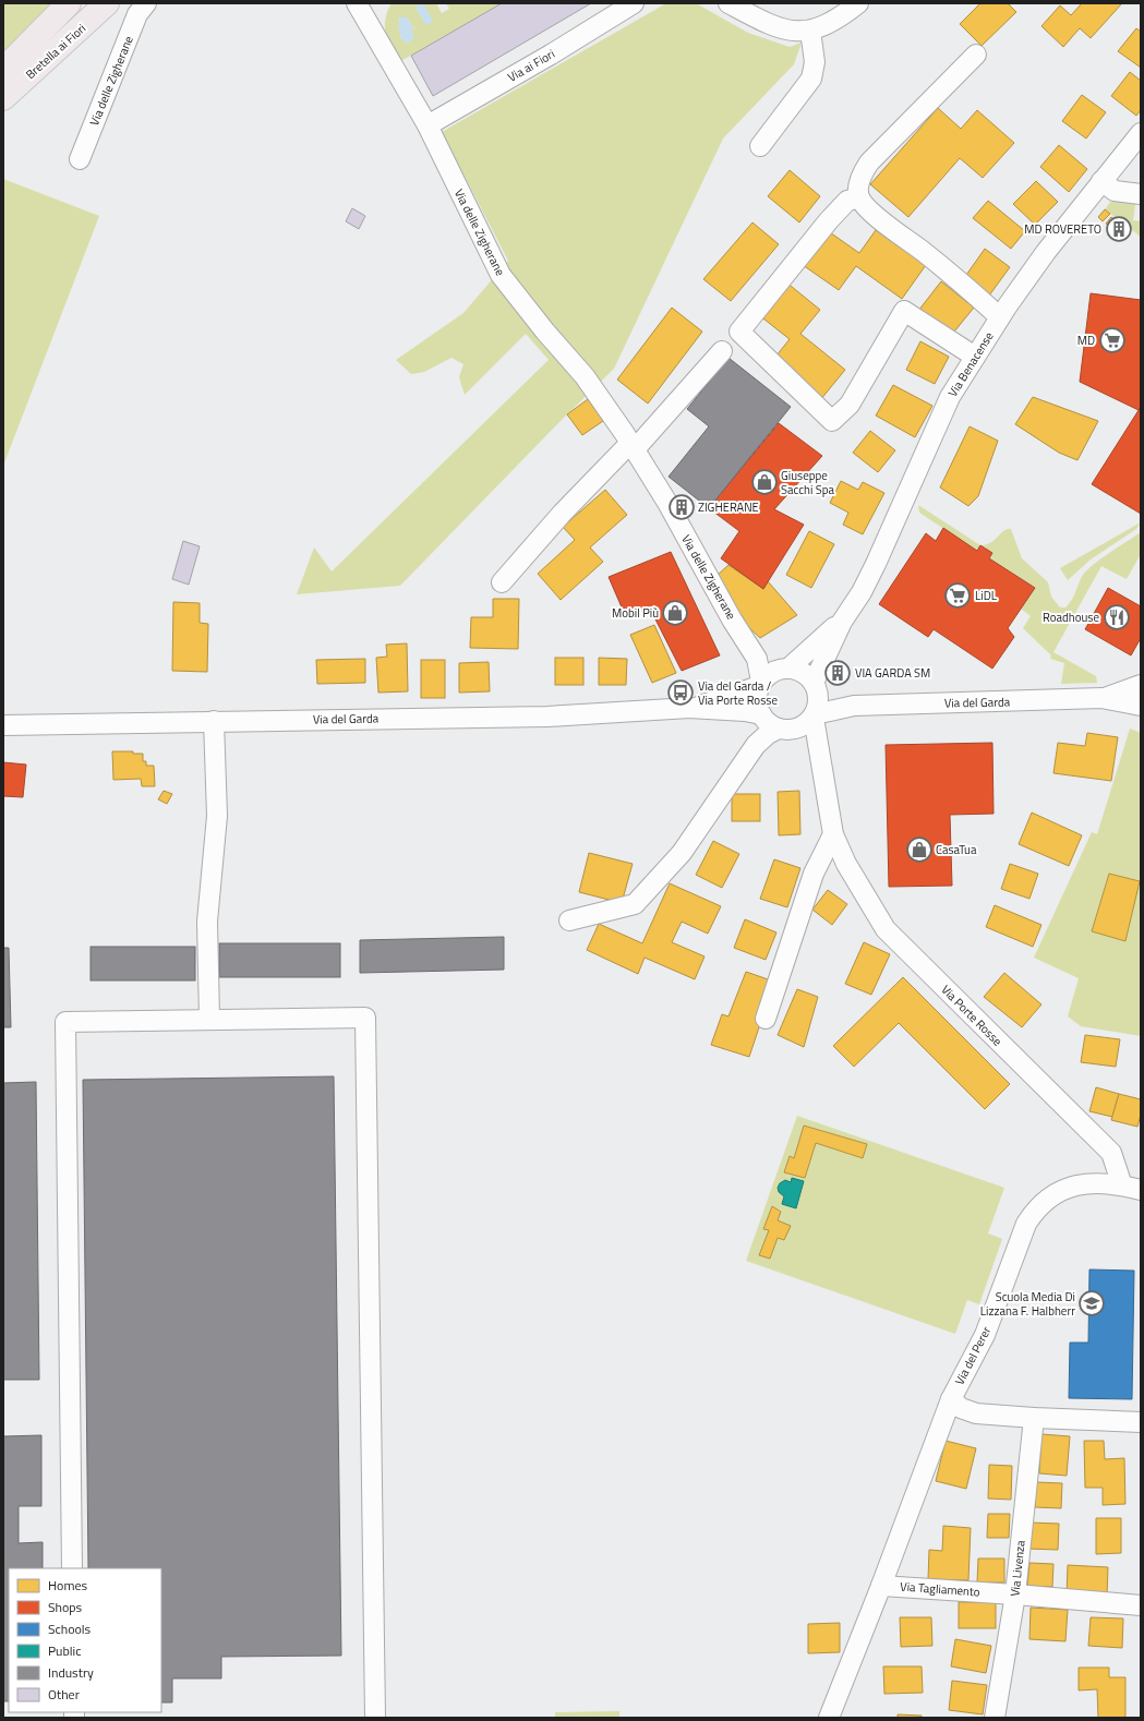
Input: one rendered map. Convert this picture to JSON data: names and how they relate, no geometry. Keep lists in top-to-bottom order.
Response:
{
  "streets": {
    "main road": ["Bretella ai Fiori"],
    "street": [
      "Via ai Fiori",
      "Via delle Zigherane",
      "Via Benacense",
      "Via del Garda",
      "Via Porte Rosse",
      "Via del Perer",
      "Via Livenza",
      "Via Tagliamento"
    ]
  },
  "crossings": [
    ["Via ai Fiori", "Via delle Zigherane"],
    ["Via delle Zigherane", "Via del Garda"],
    ["Via delle Zigherane", "Via Porte Rosse"],
    ["Via del Garda", "Via Porte Rosse"],
    ["Via Porte Rosse", "Via del Perer"],
    ["Via del Perer", "Via Tagliamento"],
    ["Via Livenza", "Via Tagliamento"]
  ],
  "places": {
    "building": ["MD ROVERETO", "ZIGHERANE", "VIA GARDA SM"],
    "supermarket": ["MD", "LiDL"],
    "shop": ["Giuseppe Sacchi Spa", "Mobil Più", "CasaTua"],
    "restaurant": ["Roadhouse"],
    "bus stop": ["Via del Garda / Via Porte Rosse"],
    "school or university": ["Scuola Media Di Lizzana F. Halbherr"]
  },
  "legend": [
    "Homes",
    "Shops",
    "Schools",
    "Public",
    "Industry",
    "Other"
  ]
}
